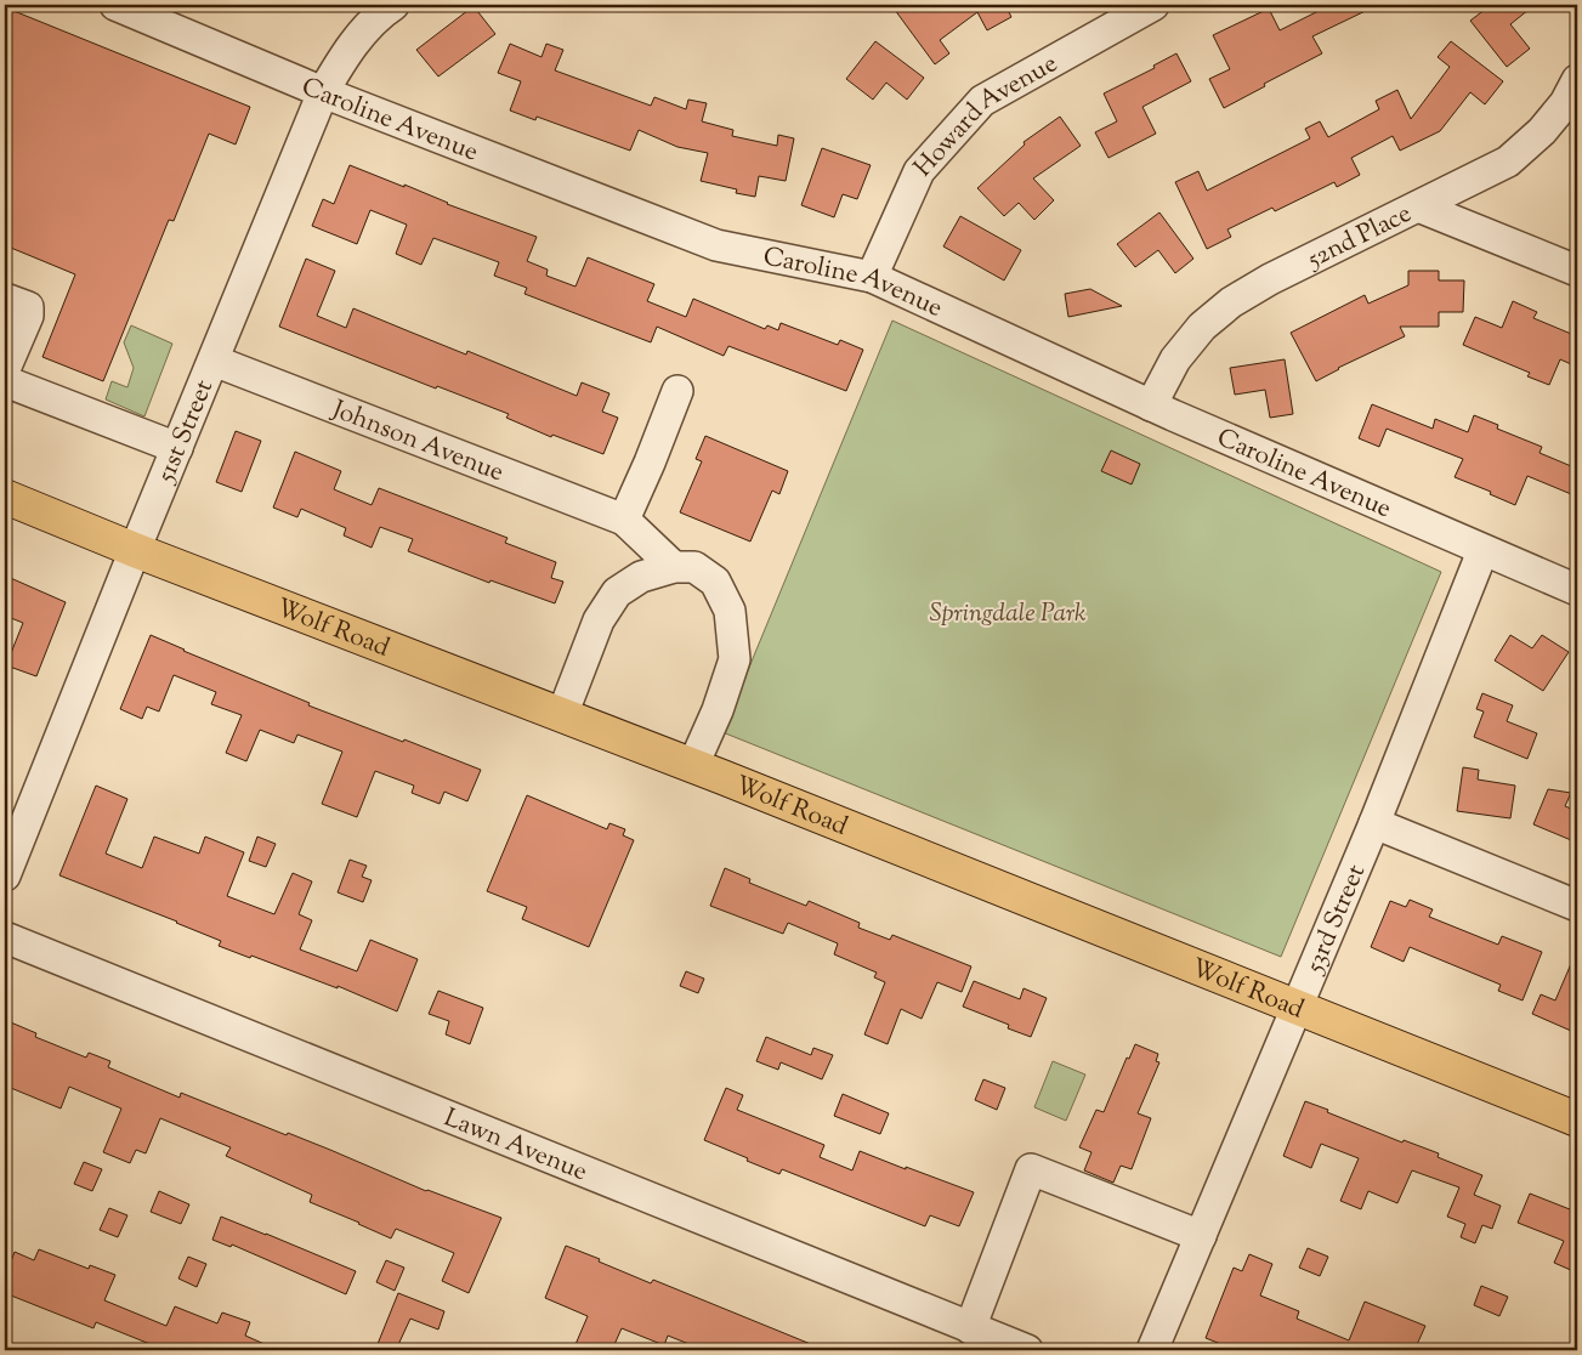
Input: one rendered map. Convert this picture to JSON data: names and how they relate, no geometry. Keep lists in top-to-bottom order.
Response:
{
  "streets": {
    "main road": ["Wolf Road"],
    "street": [
      "Caroline Avenue",
      "Howard Avenue",
      "52nd Place",
      "51st Street",
      "Johnson Avenue",
      "53rd Street",
      "Lawn Avenue"
    ]
  },
  "crossings": [
    ["Caroline Avenue", "Howard Avenue"],
    ["Caroline Avenue", "52nd Place"],
    ["Caroline Avenue", "51st Street"],
    ["Caroline Avenue", "53rd Street"],
    ["51st Street", "Johnson Avenue"],
    ["51st Street", "Wolf Road"],
    ["Wolf Road", "53rd Street"]
  ],
  "parks": ["Springdale Park"]
}
